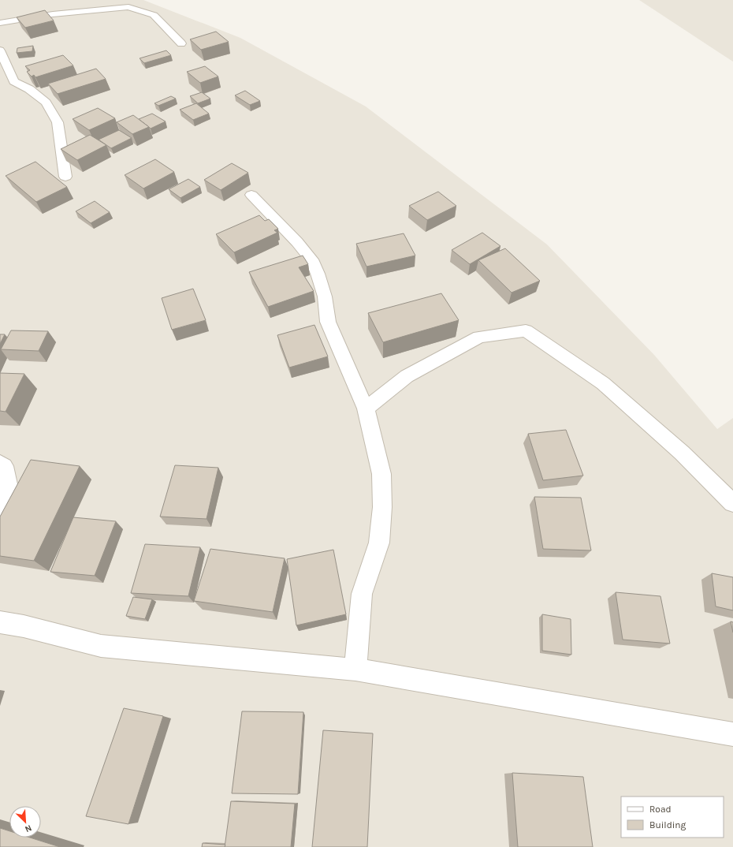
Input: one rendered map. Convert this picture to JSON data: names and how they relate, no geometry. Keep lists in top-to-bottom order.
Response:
{
  "legend": ["Road", "Building"],
  "north": "bottom right"
}
